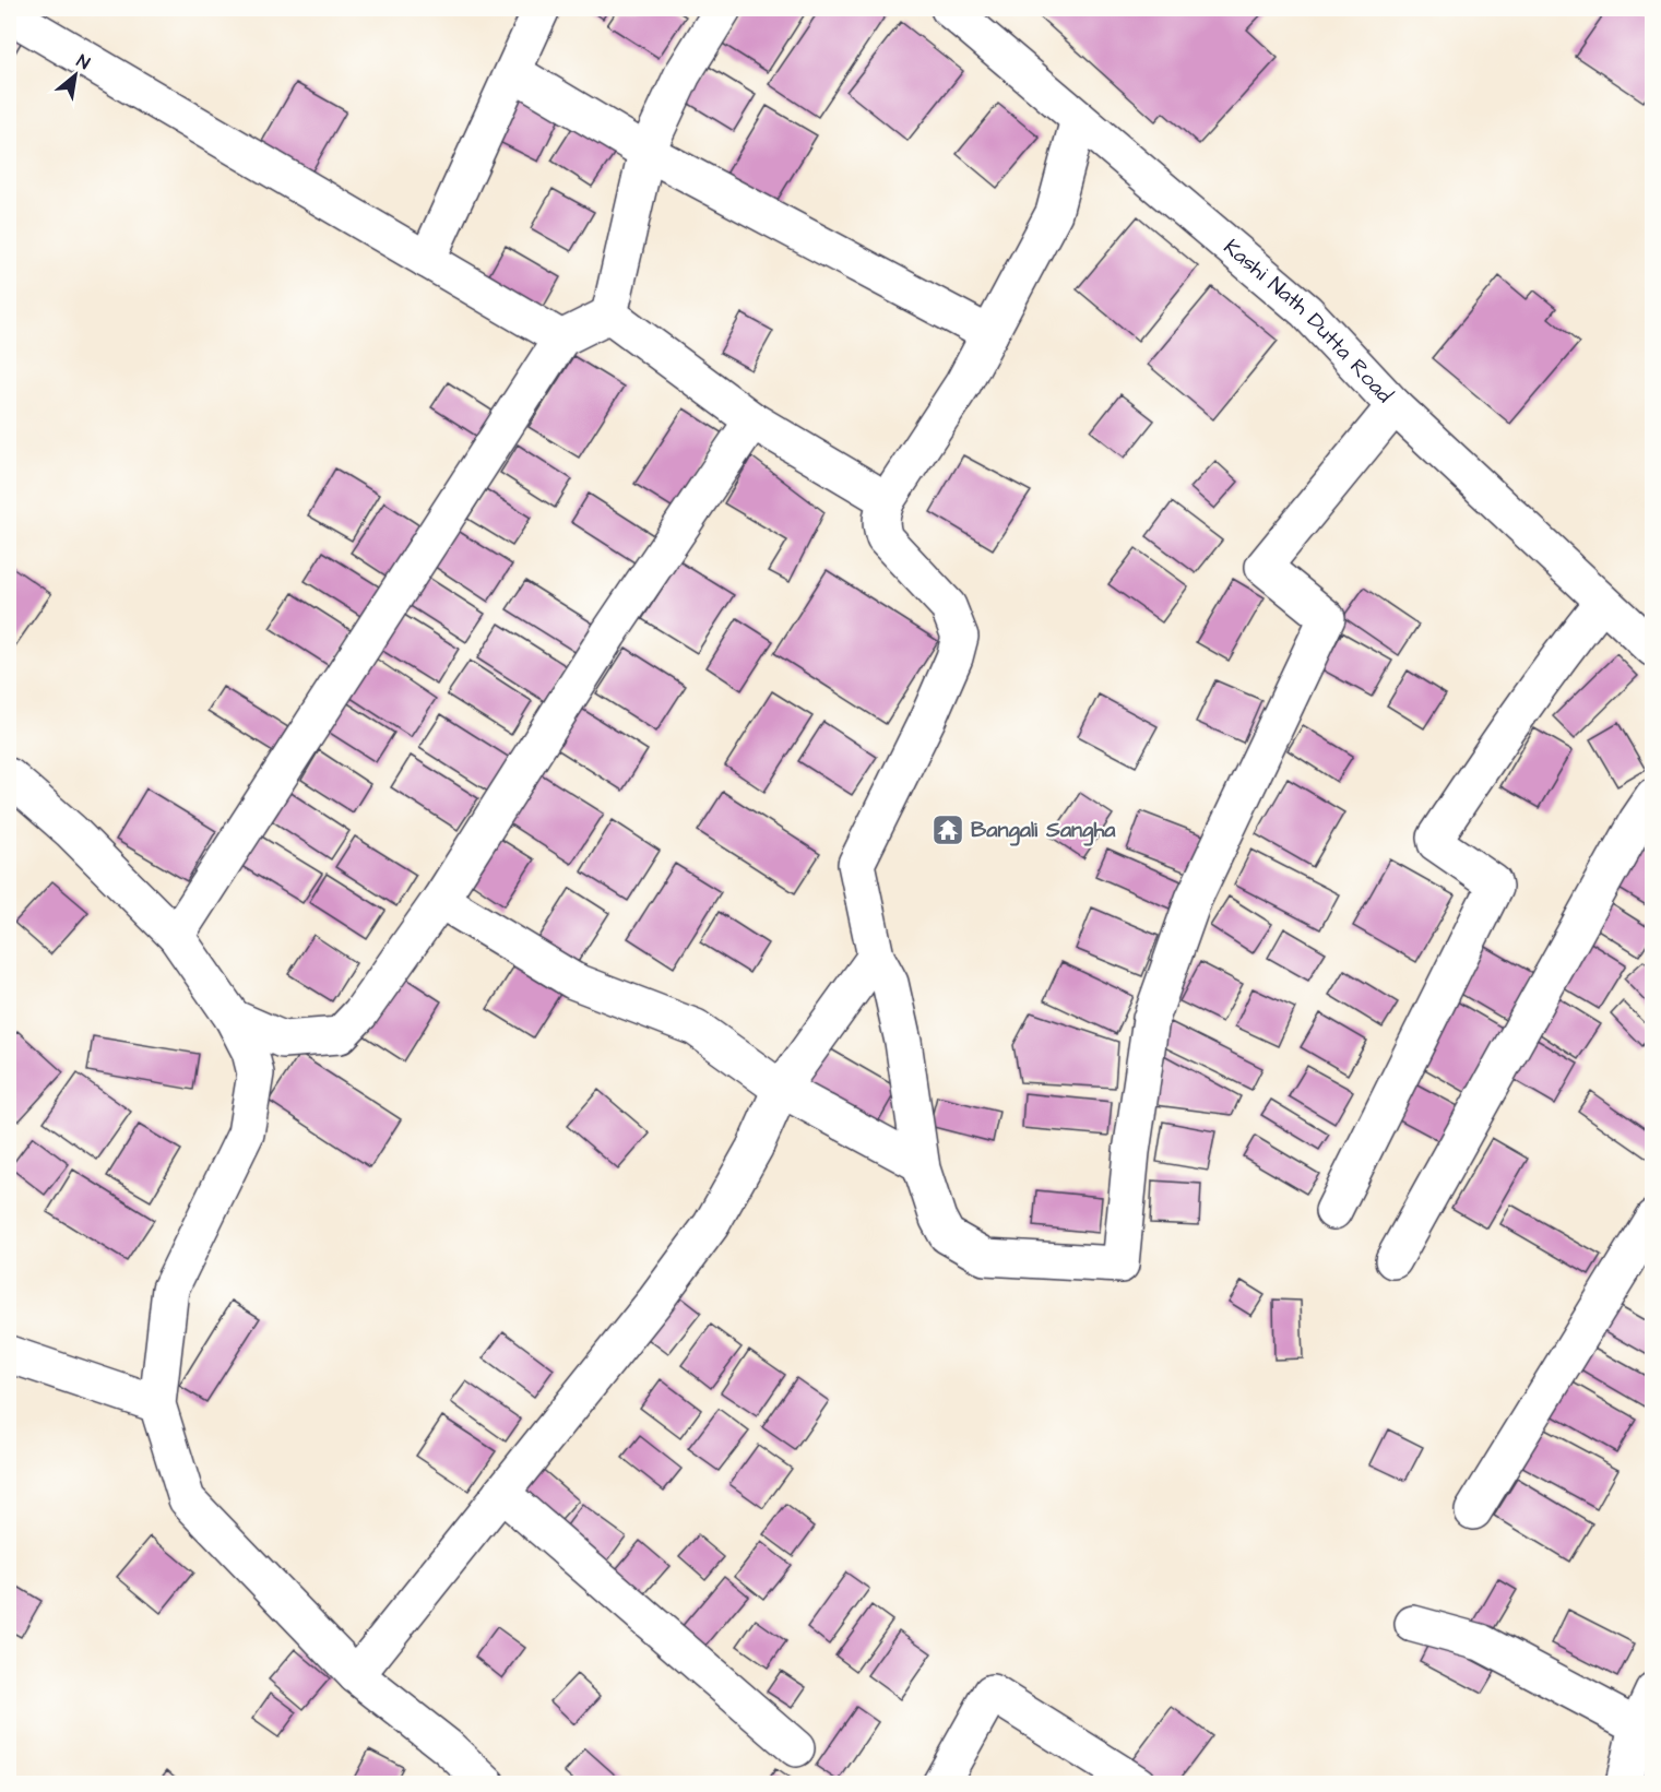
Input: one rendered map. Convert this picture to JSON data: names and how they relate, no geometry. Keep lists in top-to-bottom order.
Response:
{
  "streets": {
    "street": ["Kashi Nath Dutta Road"]
  },
  "places": {
    "temple": ["Bangali Sangha"]
  },
  "north": "top right"
}
